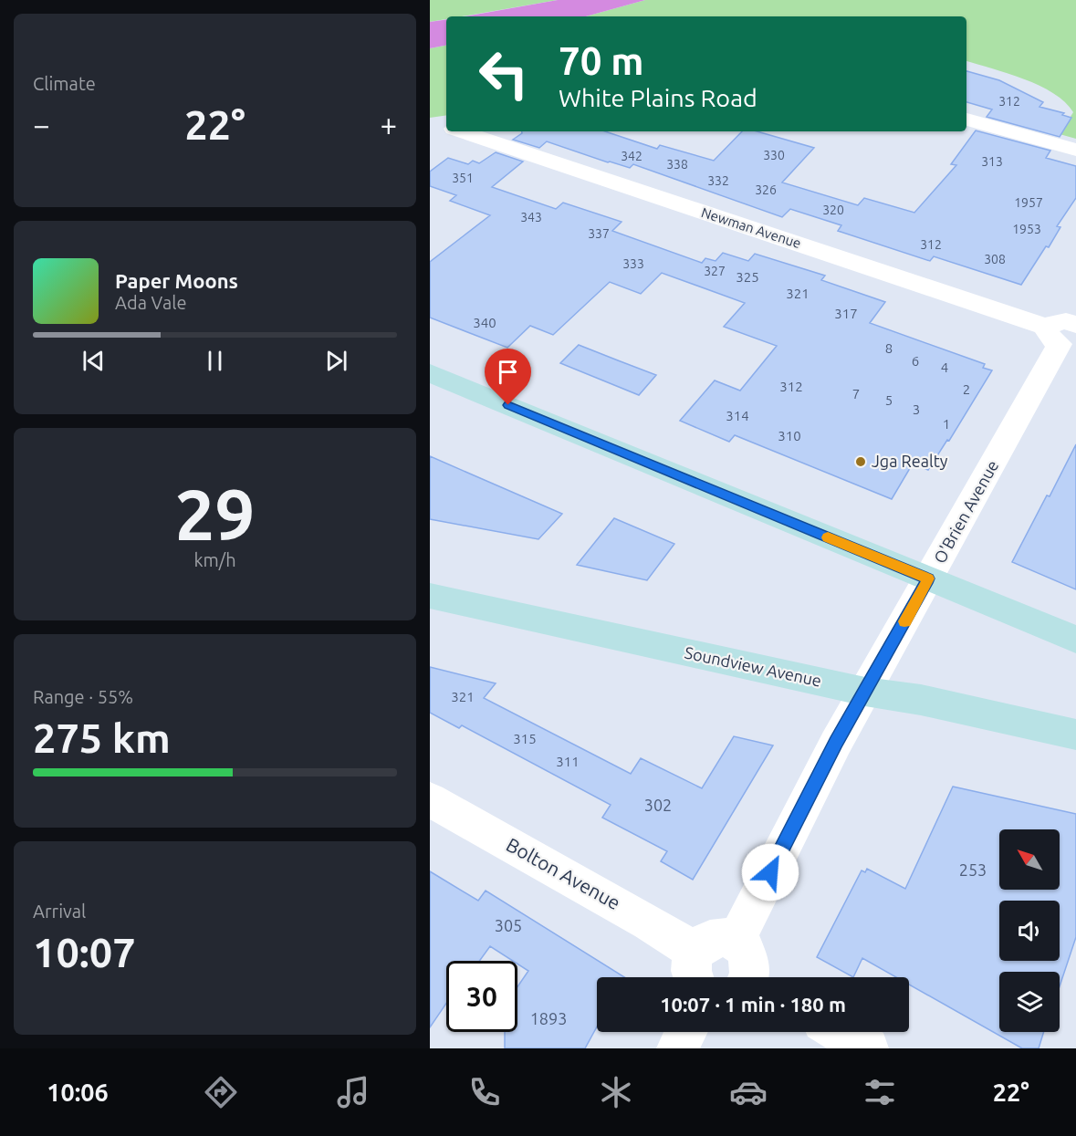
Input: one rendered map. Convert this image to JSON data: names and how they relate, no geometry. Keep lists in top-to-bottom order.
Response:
{
  "streets": {
    "main road": ["Soundview Avenue"],
    "street": ["Newman Avenue", "O'Brien Avenue", "Bolton Avenue"]
  },
  "crossings": [
    ["Newman Avenue", "O'Brien Avenue"],
    ["O'Brien Avenue", "Soundview Avenue"]
  ],
  "places": ["Jga Realty"],
  "house_numbers": [
    "312",
    "330",
    "342",
    "313",
    "338",
    "351",
    "332",
    "326",
    "1957",
    "320",
    "343",
    "1953",
    "337",
    "312",
    "308",
    "333",
    "327",
    "325",
    "321",
    "317",
    "340",
    "8",
    "6",
    "4",
    "312",
    "2",
    "7",
    "5",
    "3",
    "314",
    "1",
    "310",
    "321",
    "315",
    "311",
    "302",
    "253",
    "305",
    "1893"
  ],
  "north": "top left",
  "page": {
    "tile": [
      "Climate",
      ["29", "km/h"],
      ["Range · 55%", "275 km"],
      ["Arrival", "10:07"]
    ],
    "turn": ["70 m", "White Plains Road"],
    "heat": ["−", "22°", "+"],
    "song": ["Paper Moons", "Ada Vale"],
    "limit": "30",
    "trip": "10:07 · 1 min · 180 m",
    "tabs": ["10:06", "22°"]
  }
}
